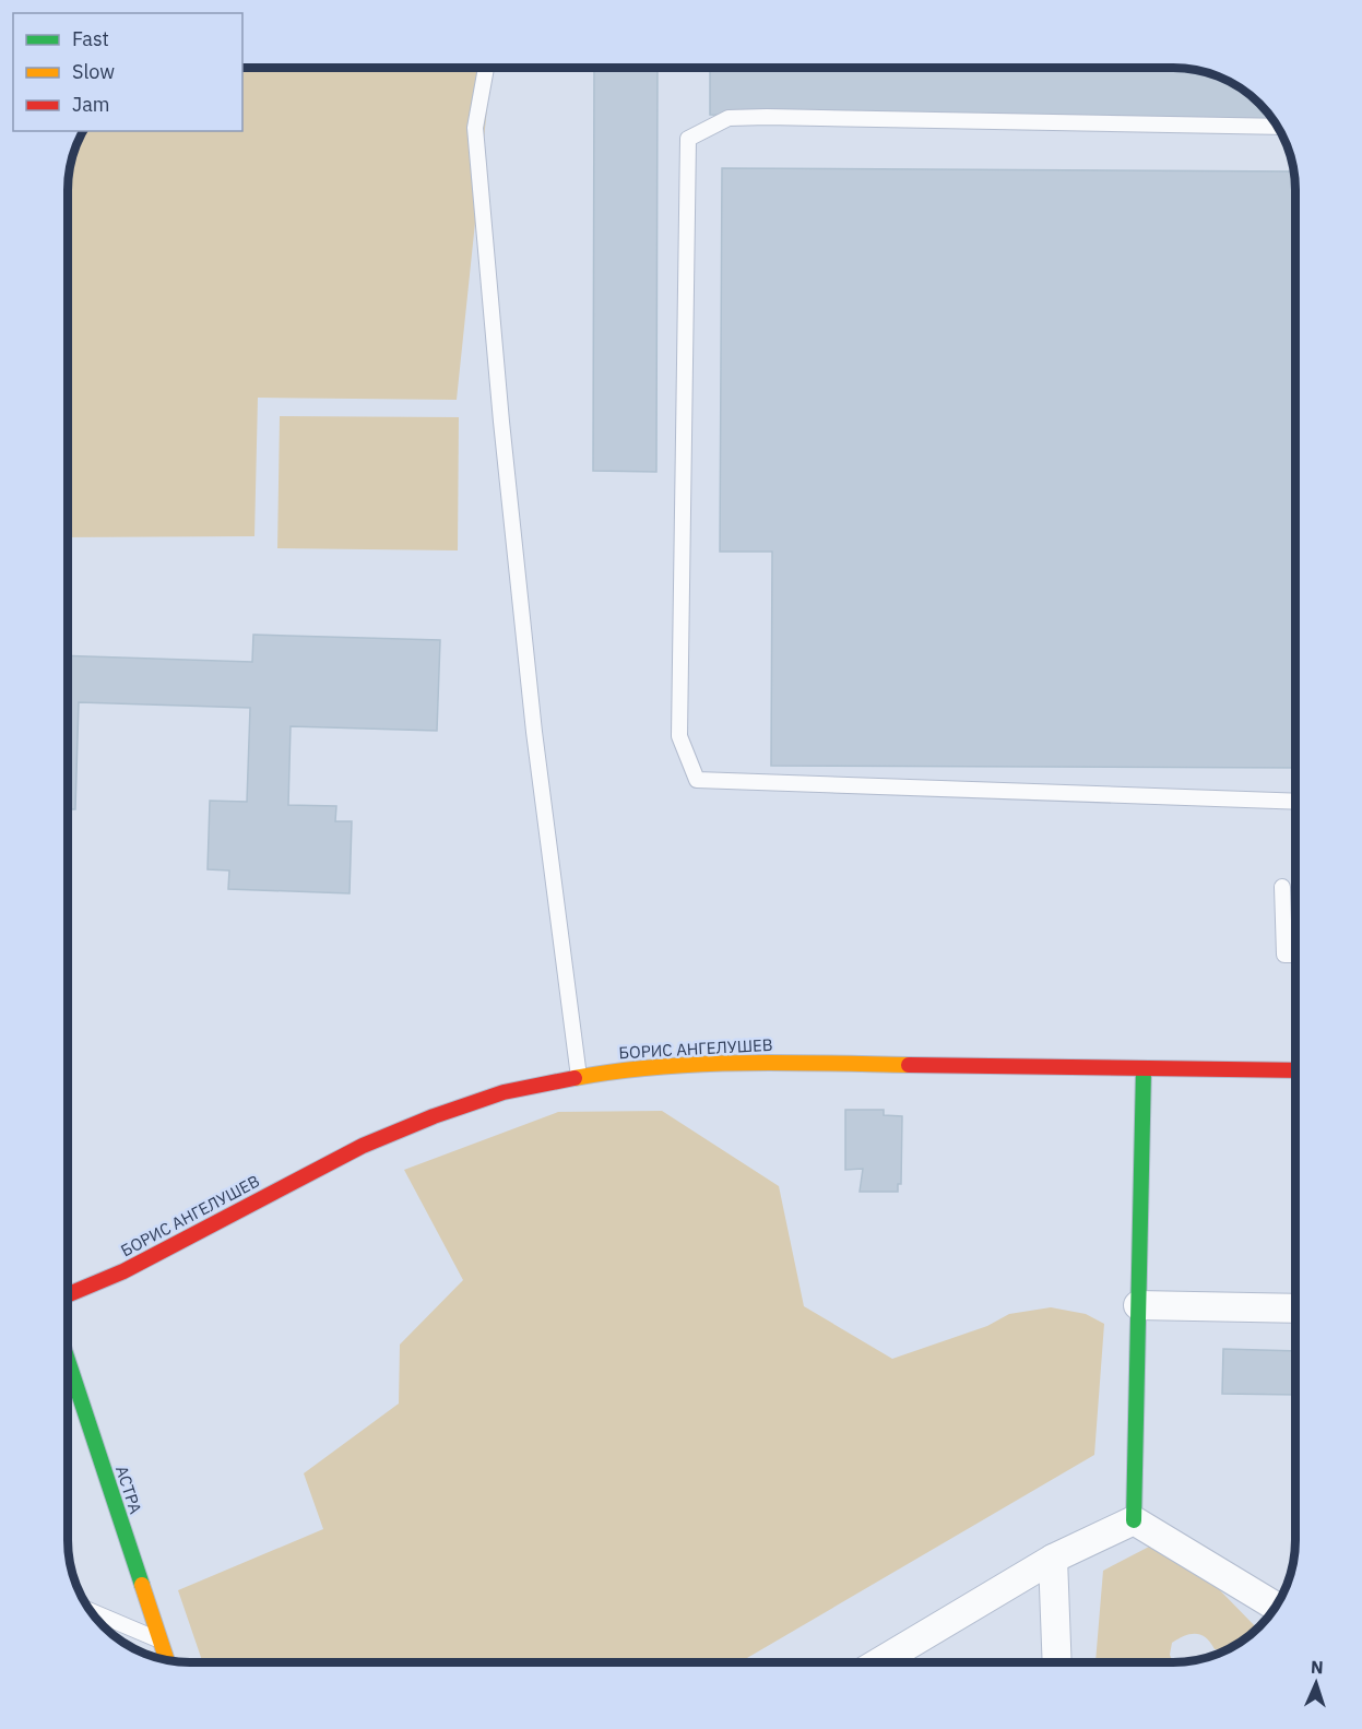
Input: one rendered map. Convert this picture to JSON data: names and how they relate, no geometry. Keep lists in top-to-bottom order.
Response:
{
  "streets": {
    "street": ["БОРИС АНГЕЛУШЕВ", "АСТРА"]
  },
  "legend": ["Fast", "Slow", "Jam"],
  "north": "top"
}
